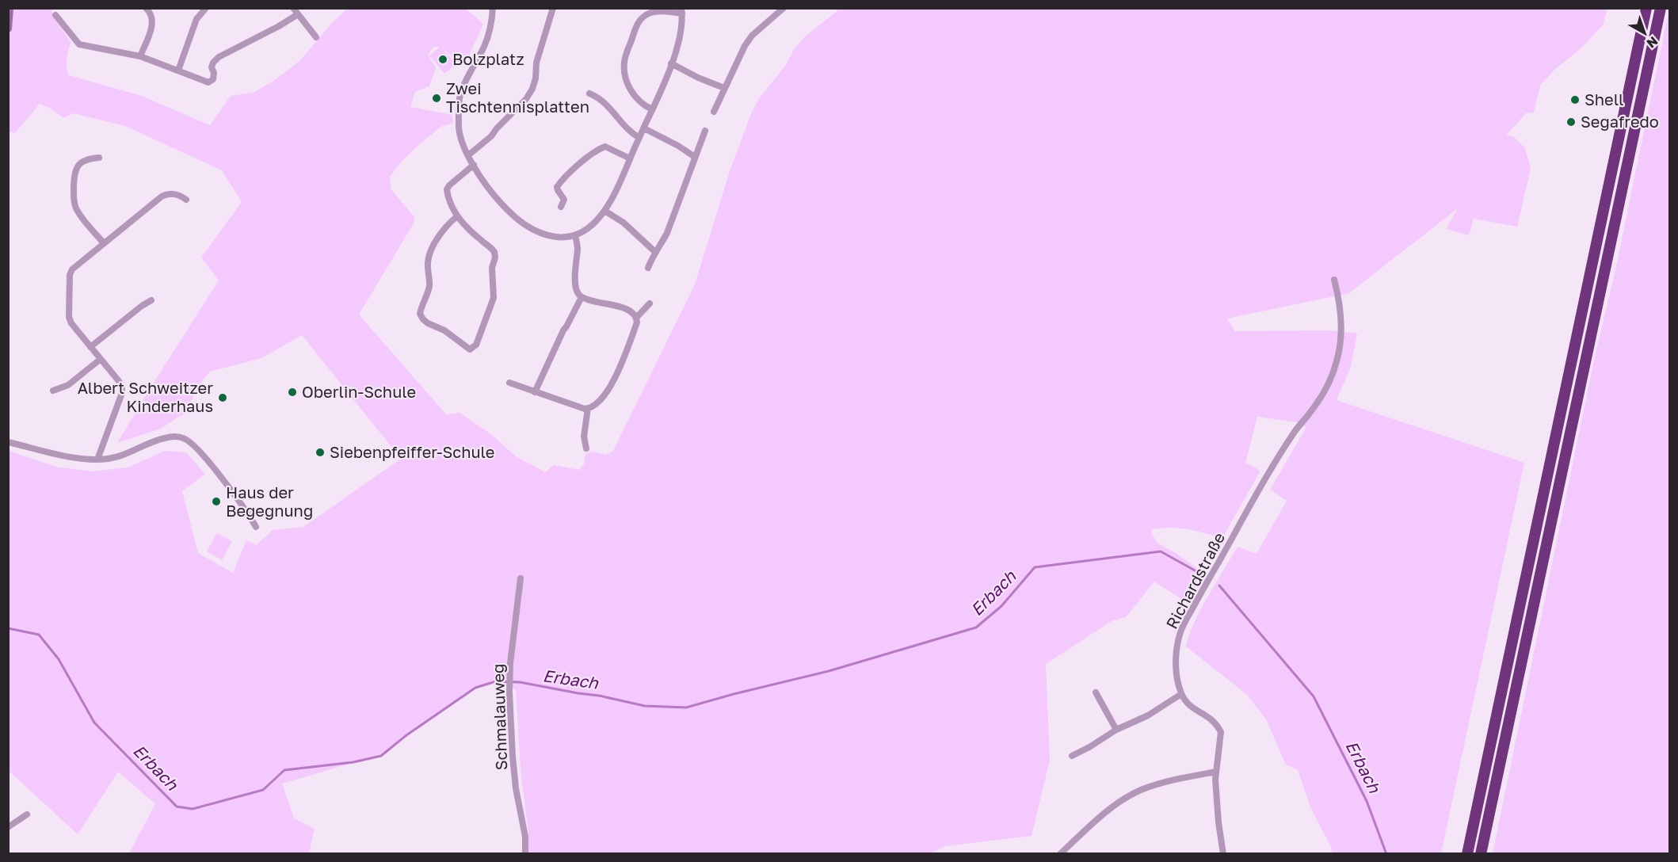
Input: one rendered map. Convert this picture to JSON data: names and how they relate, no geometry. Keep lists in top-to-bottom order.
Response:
{
  "streets": {
    "street": ["Richardstraße", "Schmalauweg"]
  },
  "water": ["Erbach"],
  "places": [
    "Bolzplatz",
    "Zwei Tischtennisplatten",
    "Shell",
    "Segafredo",
    "Oberlin-Schule",
    "Albert Schweitzer Kinderhaus",
    "Siebenpfeiffer-Schule",
    "Haus der Begegnung"
  ],
  "north": "bottom right"
}
